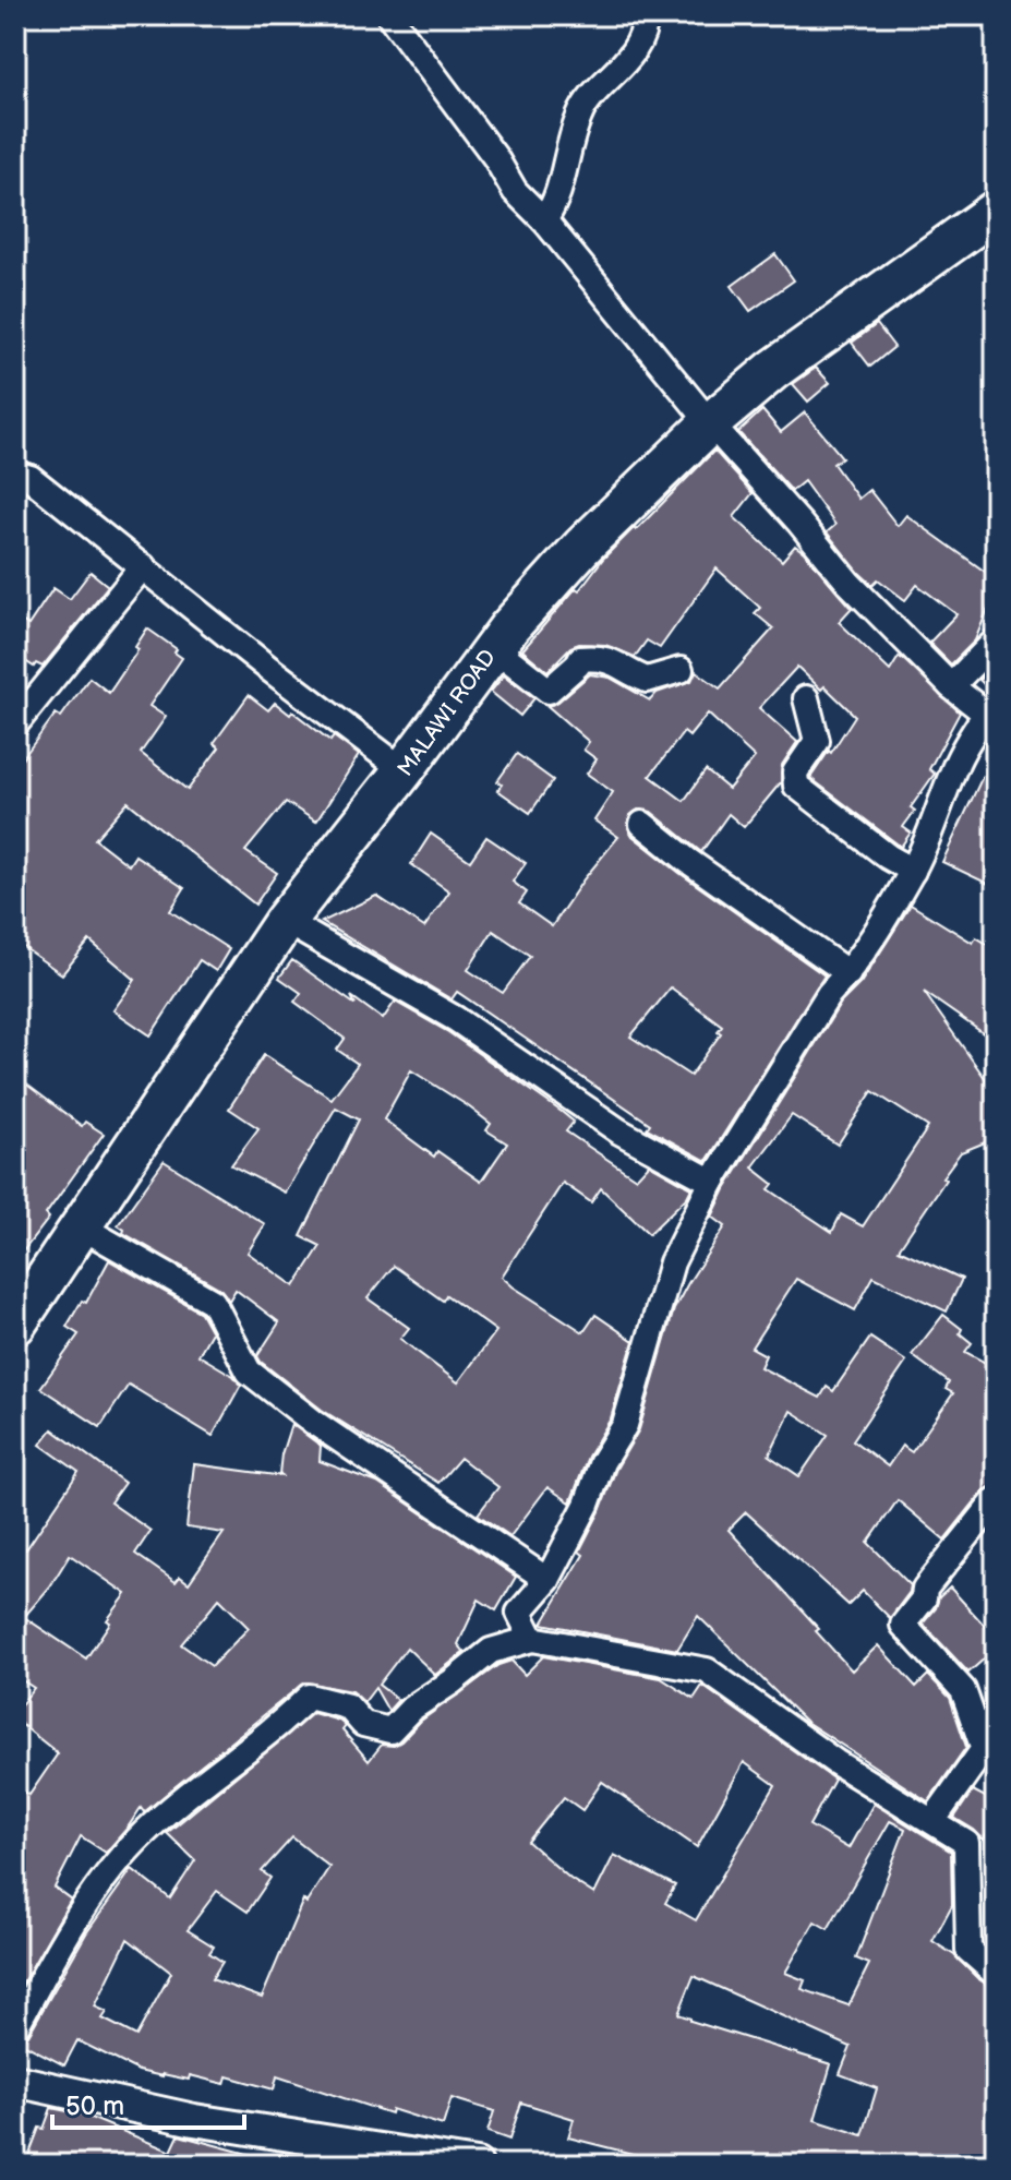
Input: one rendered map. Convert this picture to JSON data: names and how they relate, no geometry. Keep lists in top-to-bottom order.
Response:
{
  "streets": {
    "main road": ["MALAWI ROAD"]
  },
  "scale_bar": "50 m"
}
